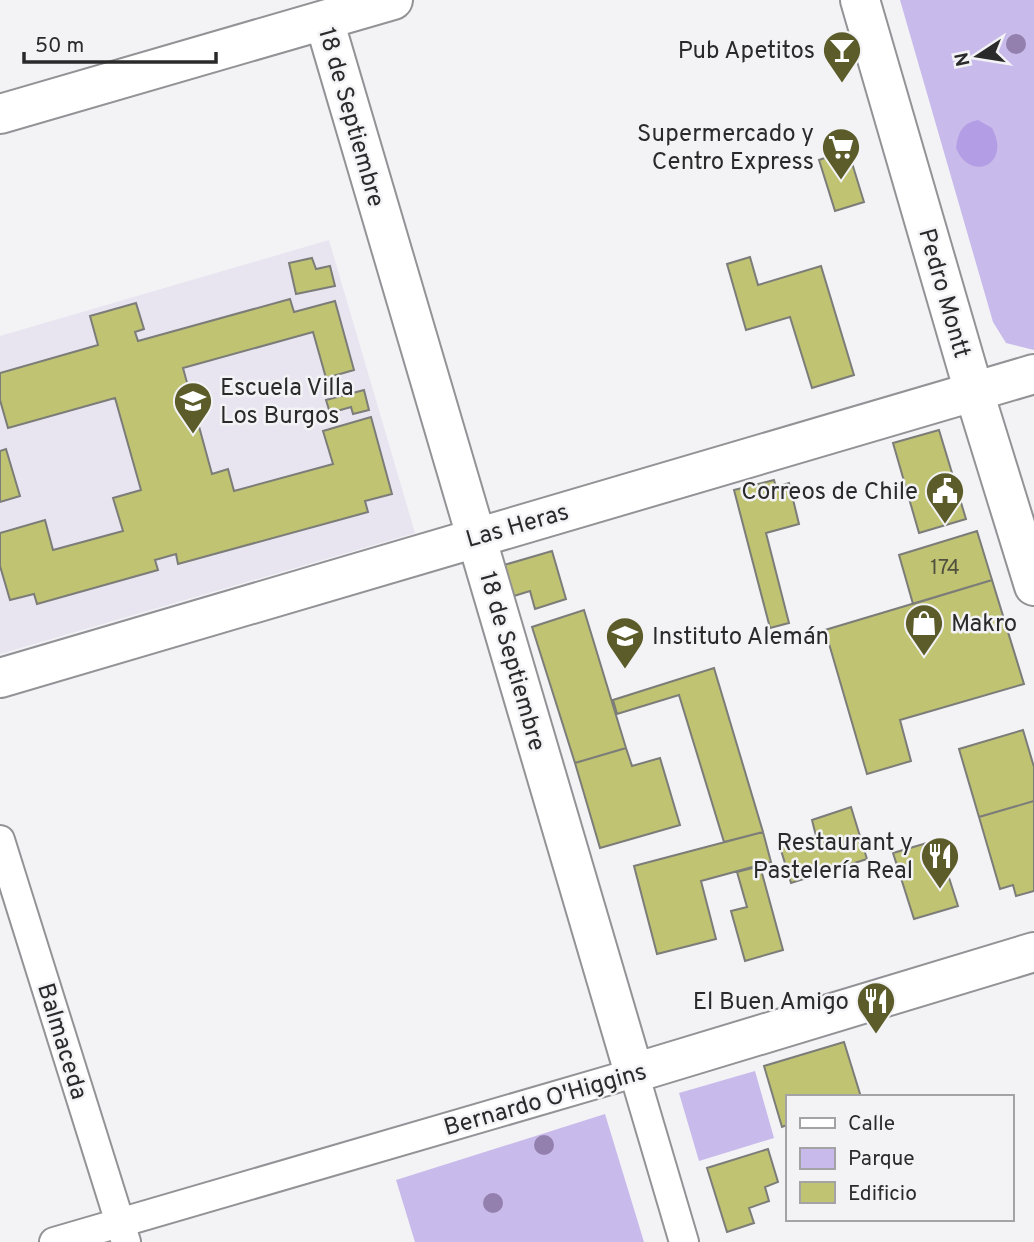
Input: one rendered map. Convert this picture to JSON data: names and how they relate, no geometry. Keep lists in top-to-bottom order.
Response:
{
  "streets": {
    "main road": [
      "18 de Septiembre",
      "Pedro Montt",
      "Las Heras",
      "Bernardo O'Higgins"
    ],
    "street": ["Balmaceda"]
  },
  "crossings": [
    ["18 de Septiembre", "Las Heras"],
    ["18 de Septiembre", "Bernardo O'Higgins"],
    ["Pedro Montt", "Las Heras"],
    ["Balmaceda", "Bernardo O'Higgins"]
  ],
  "places": {
    "bar": ["Pub Apetitos"],
    "supermarket": ["Supermercado y Centro Express"],
    "school or university": ["Escuela Villa Los Burgos", "Instituto Alemán"],
    "public building": ["Correos de Chile"],
    "shop": ["Makro"],
    "restaurant": ["Restaurant y Pastelería Real", "El Buen Amigo"]
  },
  "house_numbers": ["174"],
  "legend": ["Calle", "Parque", "Edificio"],
  "scale_bar": "50 m",
  "north": "left"
}
